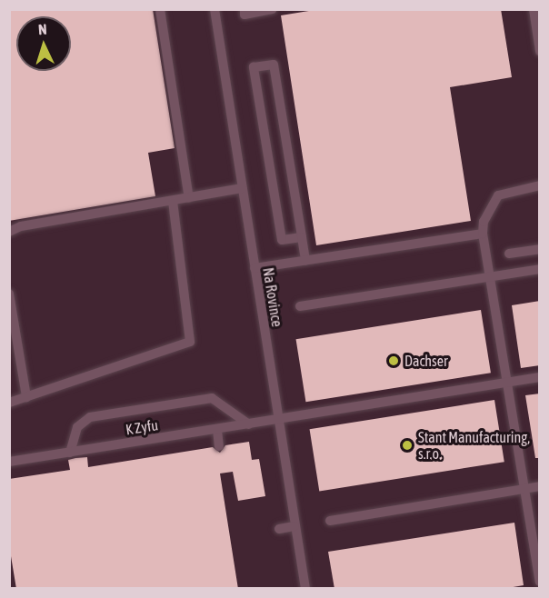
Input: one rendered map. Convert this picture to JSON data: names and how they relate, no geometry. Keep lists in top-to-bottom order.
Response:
{
  "streets": {
    "street": ["Na Rovince", "K Zyfu"]
  },
  "crossings": [
    ["Na Rovince", "K Zyfu"]
  ],
  "places": ["Dachser", "Stant Manufacturing, s.r.o."],
  "north": "top"
}
